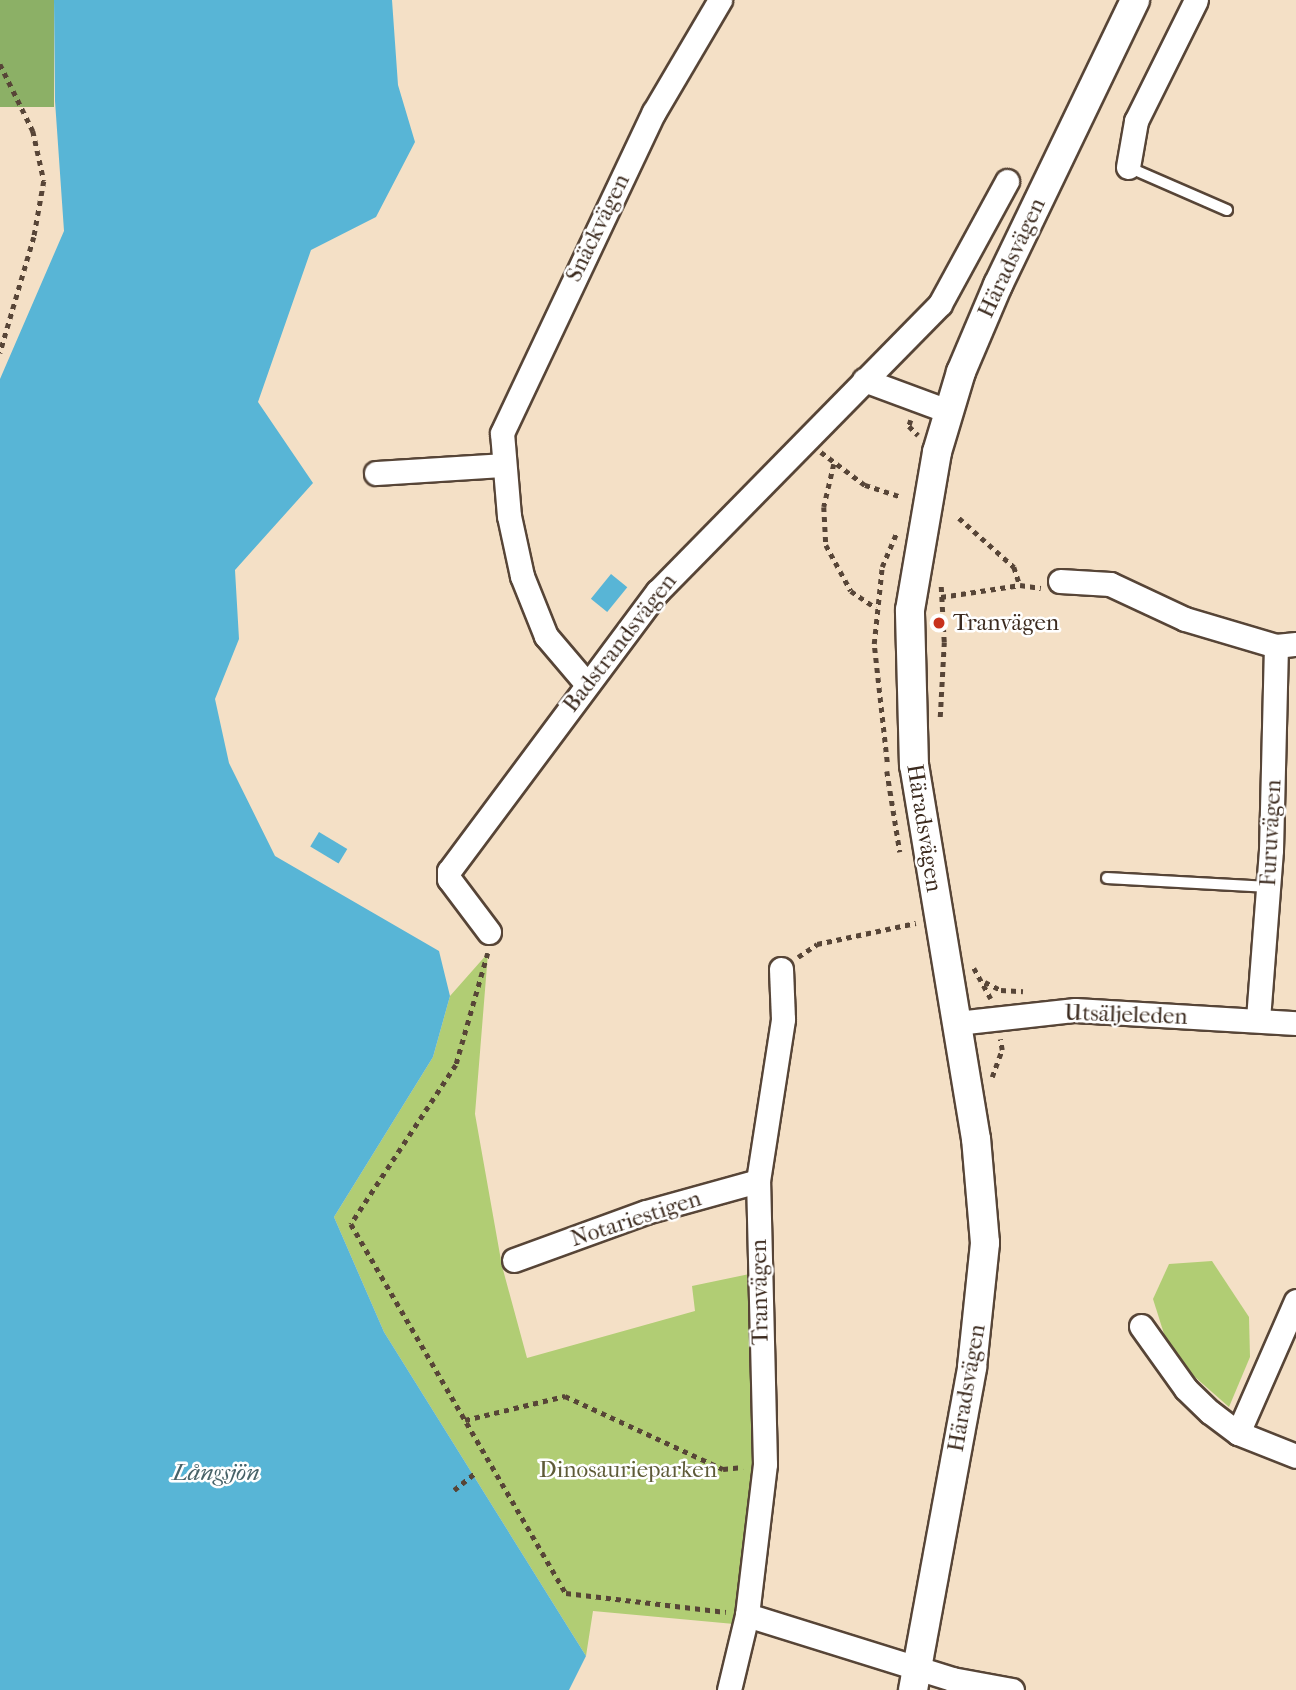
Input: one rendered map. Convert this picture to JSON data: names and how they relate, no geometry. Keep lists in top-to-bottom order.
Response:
{
  "streets": {
    "street": [
      "Snäckvägen",
      "Häradsvägen",
      "Badstrandsvägen",
      "Furuvägen",
      "Utsäljeleden",
      "Notariestigen",
      "Tranvägen"
    ]
  },
  "crossings": [
    ["Snäckvägen", "Badstrandsvägen"],
    ["Häradsvägen", "Utsäljeleden"],
    ["Furuvägen", "Utsäljeleden"],
    ["Notariestigen", "Tranvägen"]
  ],
  "water": ["Långsjön"],
  "parks": ["Dinosaurieparken"],
  "places": ["Tranvägen"]
}
